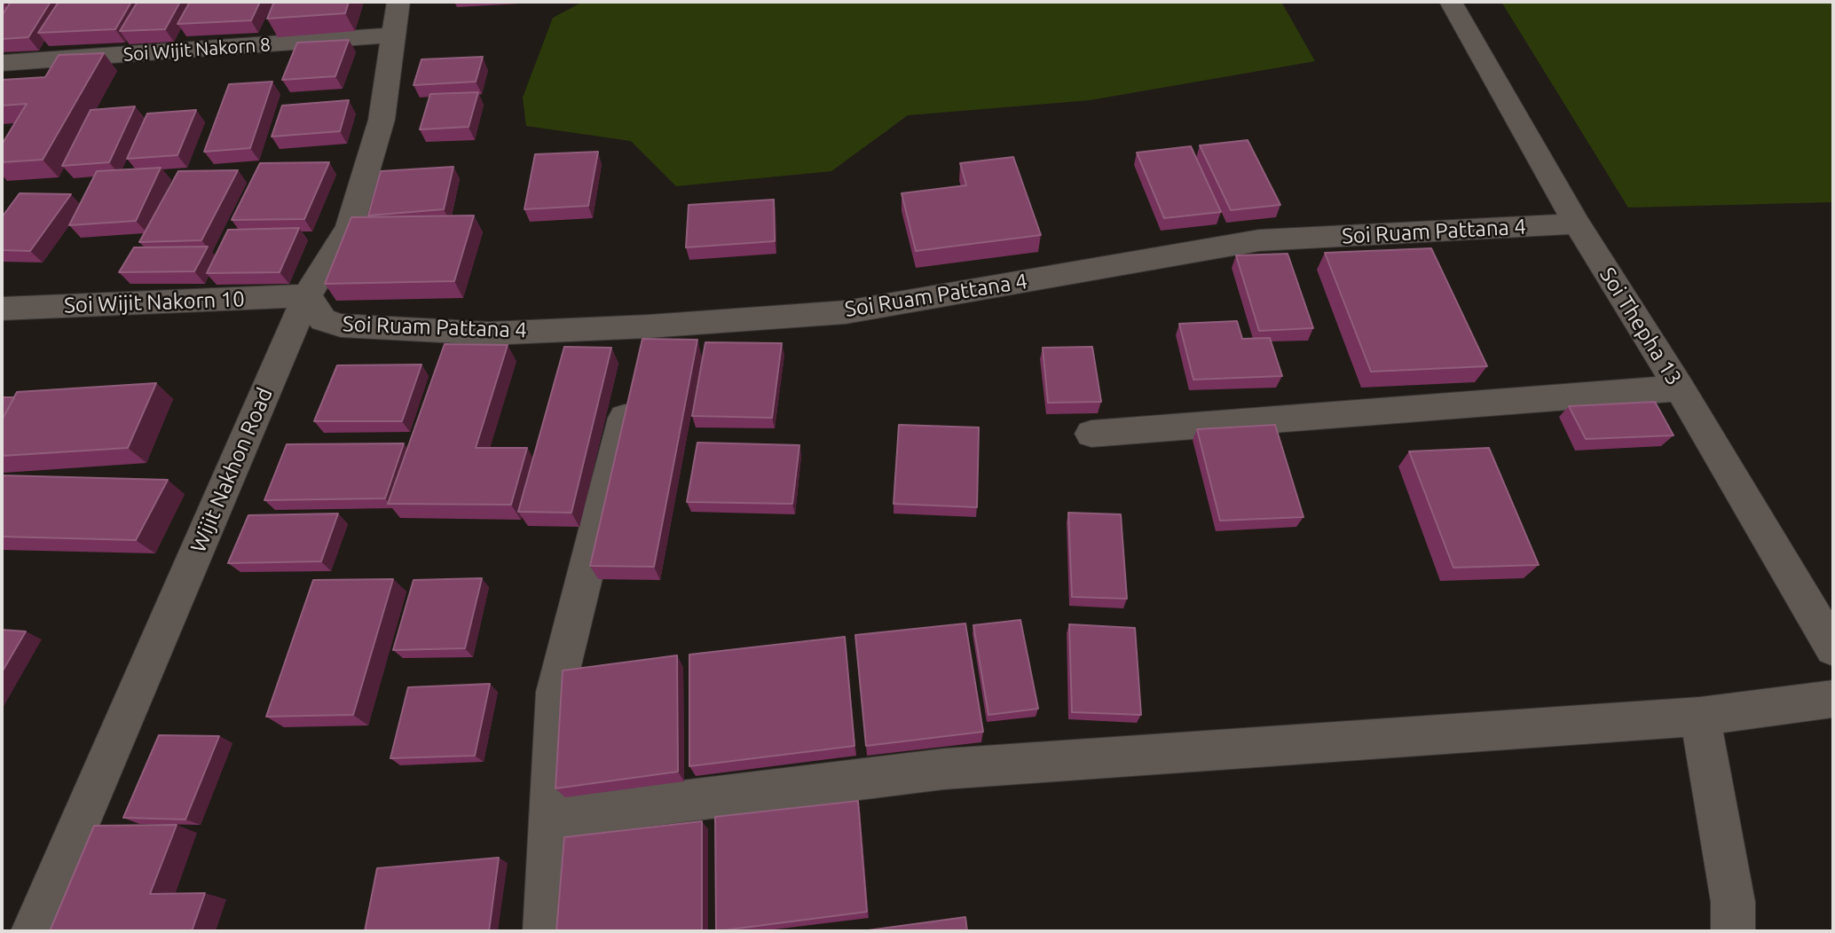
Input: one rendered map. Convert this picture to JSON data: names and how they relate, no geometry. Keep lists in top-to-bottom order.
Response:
{
  "streets": {
    "street": [
      "Soi Wijit Nakorn 8",
      "Soi Ruam Pattana 4",
      "Soi Wijit Nakorn 10",
      "Soi Thepha 13",
      "Wijit Nakhon Road"
    ]
  },
  "crossings": [
    ["Soi Wijit Nakorn 8", "Wijit Nakhon Road"],
    ["Soi Ruam Pattana 4", "Soi Wijit Nakorn 10"],
    ["Soi Ruam Pattana 4", "Soi Thepha 13"],
    ["Soi Ruam Pattana 4", "Wijit Nakhon Road"],
    ["Soi Wijit Nakorn 10", "Wijit Nakhon Road"]
  ]
}
